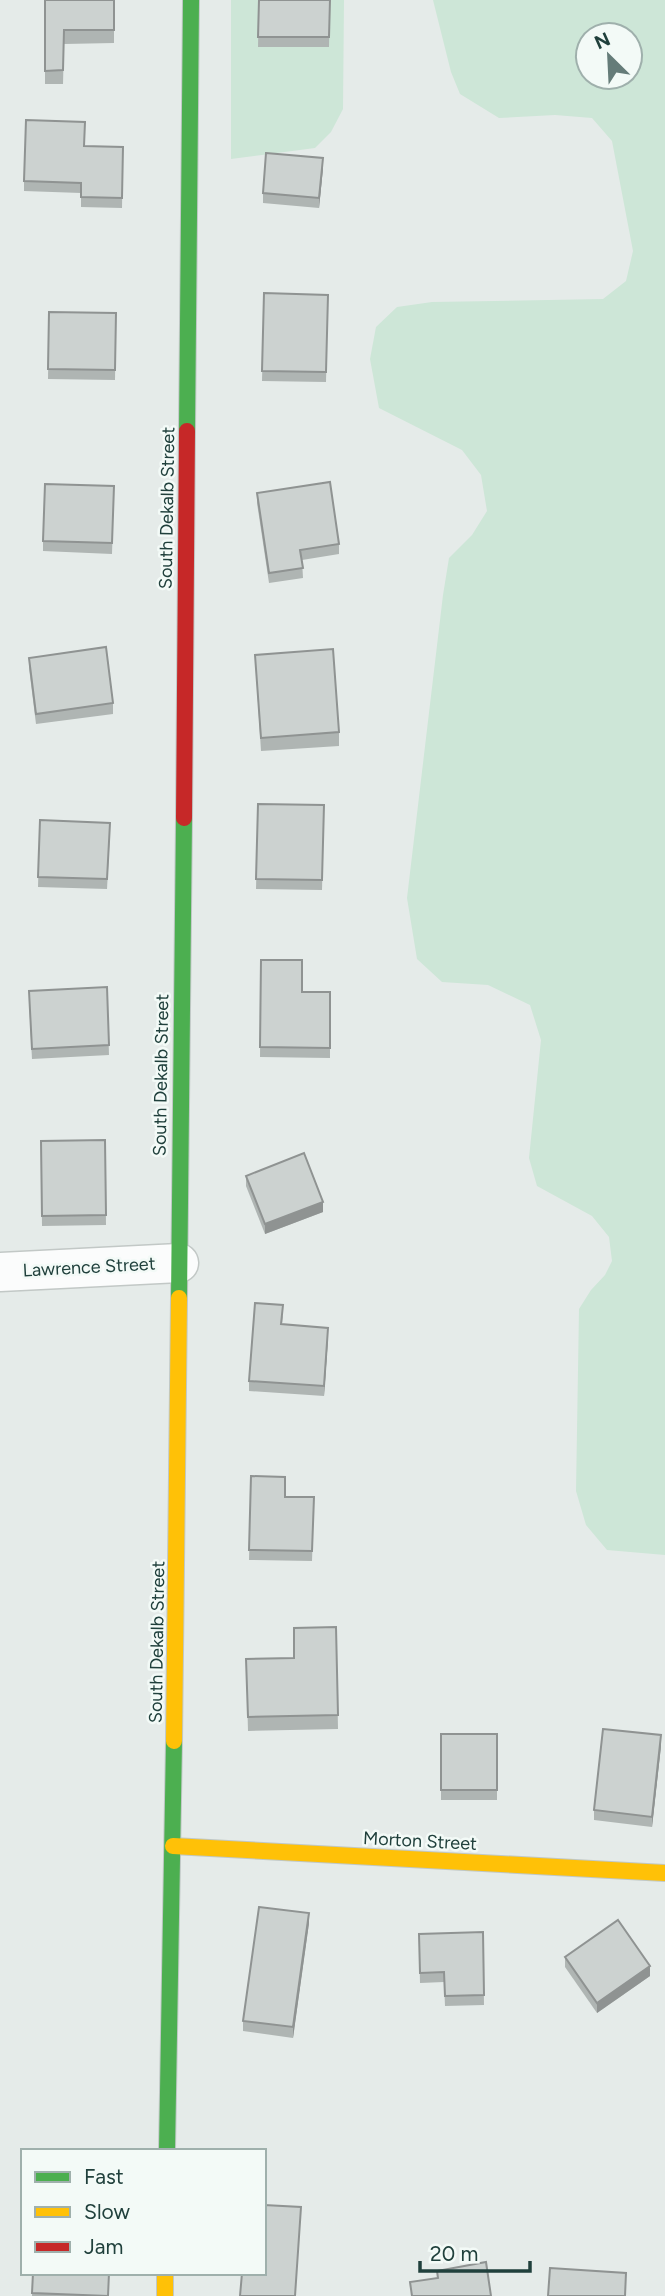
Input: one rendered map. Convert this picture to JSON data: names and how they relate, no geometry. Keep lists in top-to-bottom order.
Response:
{
  "streets": {
    "main road": ["South Dekalb Street", "Morton Street"],
    "street": ["Lawrence Street"]
  },
  "crossings": [
    ["South Dekalb Street", "Lawrence Street"],
    ["South Dekalb Street", "Morton Street"]
  ],
  "legend": ["Fast", "Slow", "Jam"],
  "scale_bar": "20 m",
  "north": "top left"
}
